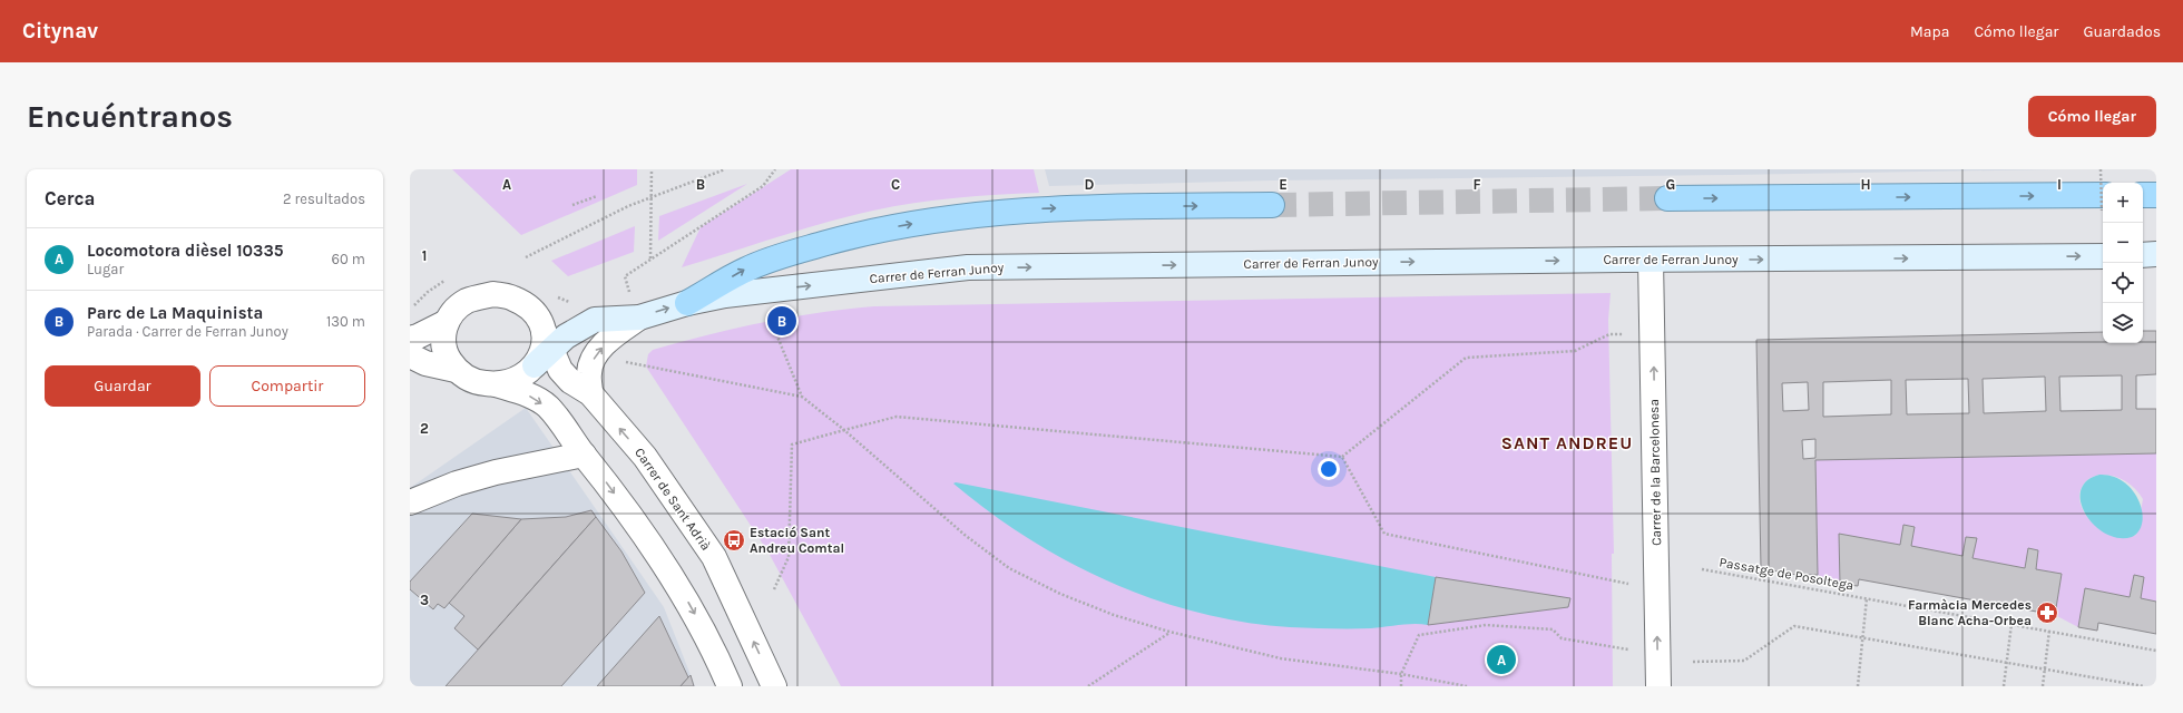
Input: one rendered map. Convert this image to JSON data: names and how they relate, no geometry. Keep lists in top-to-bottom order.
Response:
{
  "streets": {
    "main road": ["Carrer de Ferran Junoy"],
    "street": ["Carrer de la Barcelonesa", "Carrer de Sant Adrià"],
    "path": ["Passatge de Posoltega"]
  },
  "crossings": [
    ["Carrer de Ferran Junoy", "Carrer de la Barcelonesa"],
    ["Carrer de Ferran Junoy", "Carrer de Sant Adrià"]
  ],
  "one_way": ["Carrer de Ferran Junoy", "Carrer de la Barcelonesa"],
  "districts": ["SANT ANDREU"],
  "places": {
    "bus stop": ["Estació Sant Andreu Comtal"],
    "pharmacy": ["Farmàcia Mercedes Blanc Acha-Orbea"]
  },
  "page": {
    "header": "Citynav",
    "nav": ["Mapa", "Cómo llegar", "Guardados"],
    "buttons": [
      "Cómo llegar",
      ["Guardar", "Compartir"]
    ],
    "title": "Encuéntranos",
    "heading": ["Cerca", "2 resultados"],
    "map_buttons": ["+", "−"],
    "list": [
      {
        "mark": "A",
        "name": "Locomotora dièsel 10335",
        "note": "Lugar",
        "value": "60 m"
      },
      {
        "mark": "B",
        "name": "Parc de La Maquinista",
        "note": "Parada · Carrer de Ferran Junoy",
        "value": "130 m"
      }
    ],
    "pins": ["B", "A"]
  },
  "grid": {
    "columns": [
      "A",
      "B",
      "C",
      "D",
      "E",
      "F",
      "G",
      "H",
      "I"
    ],
    "rows": ["1", "2", "3"]
  }
}
